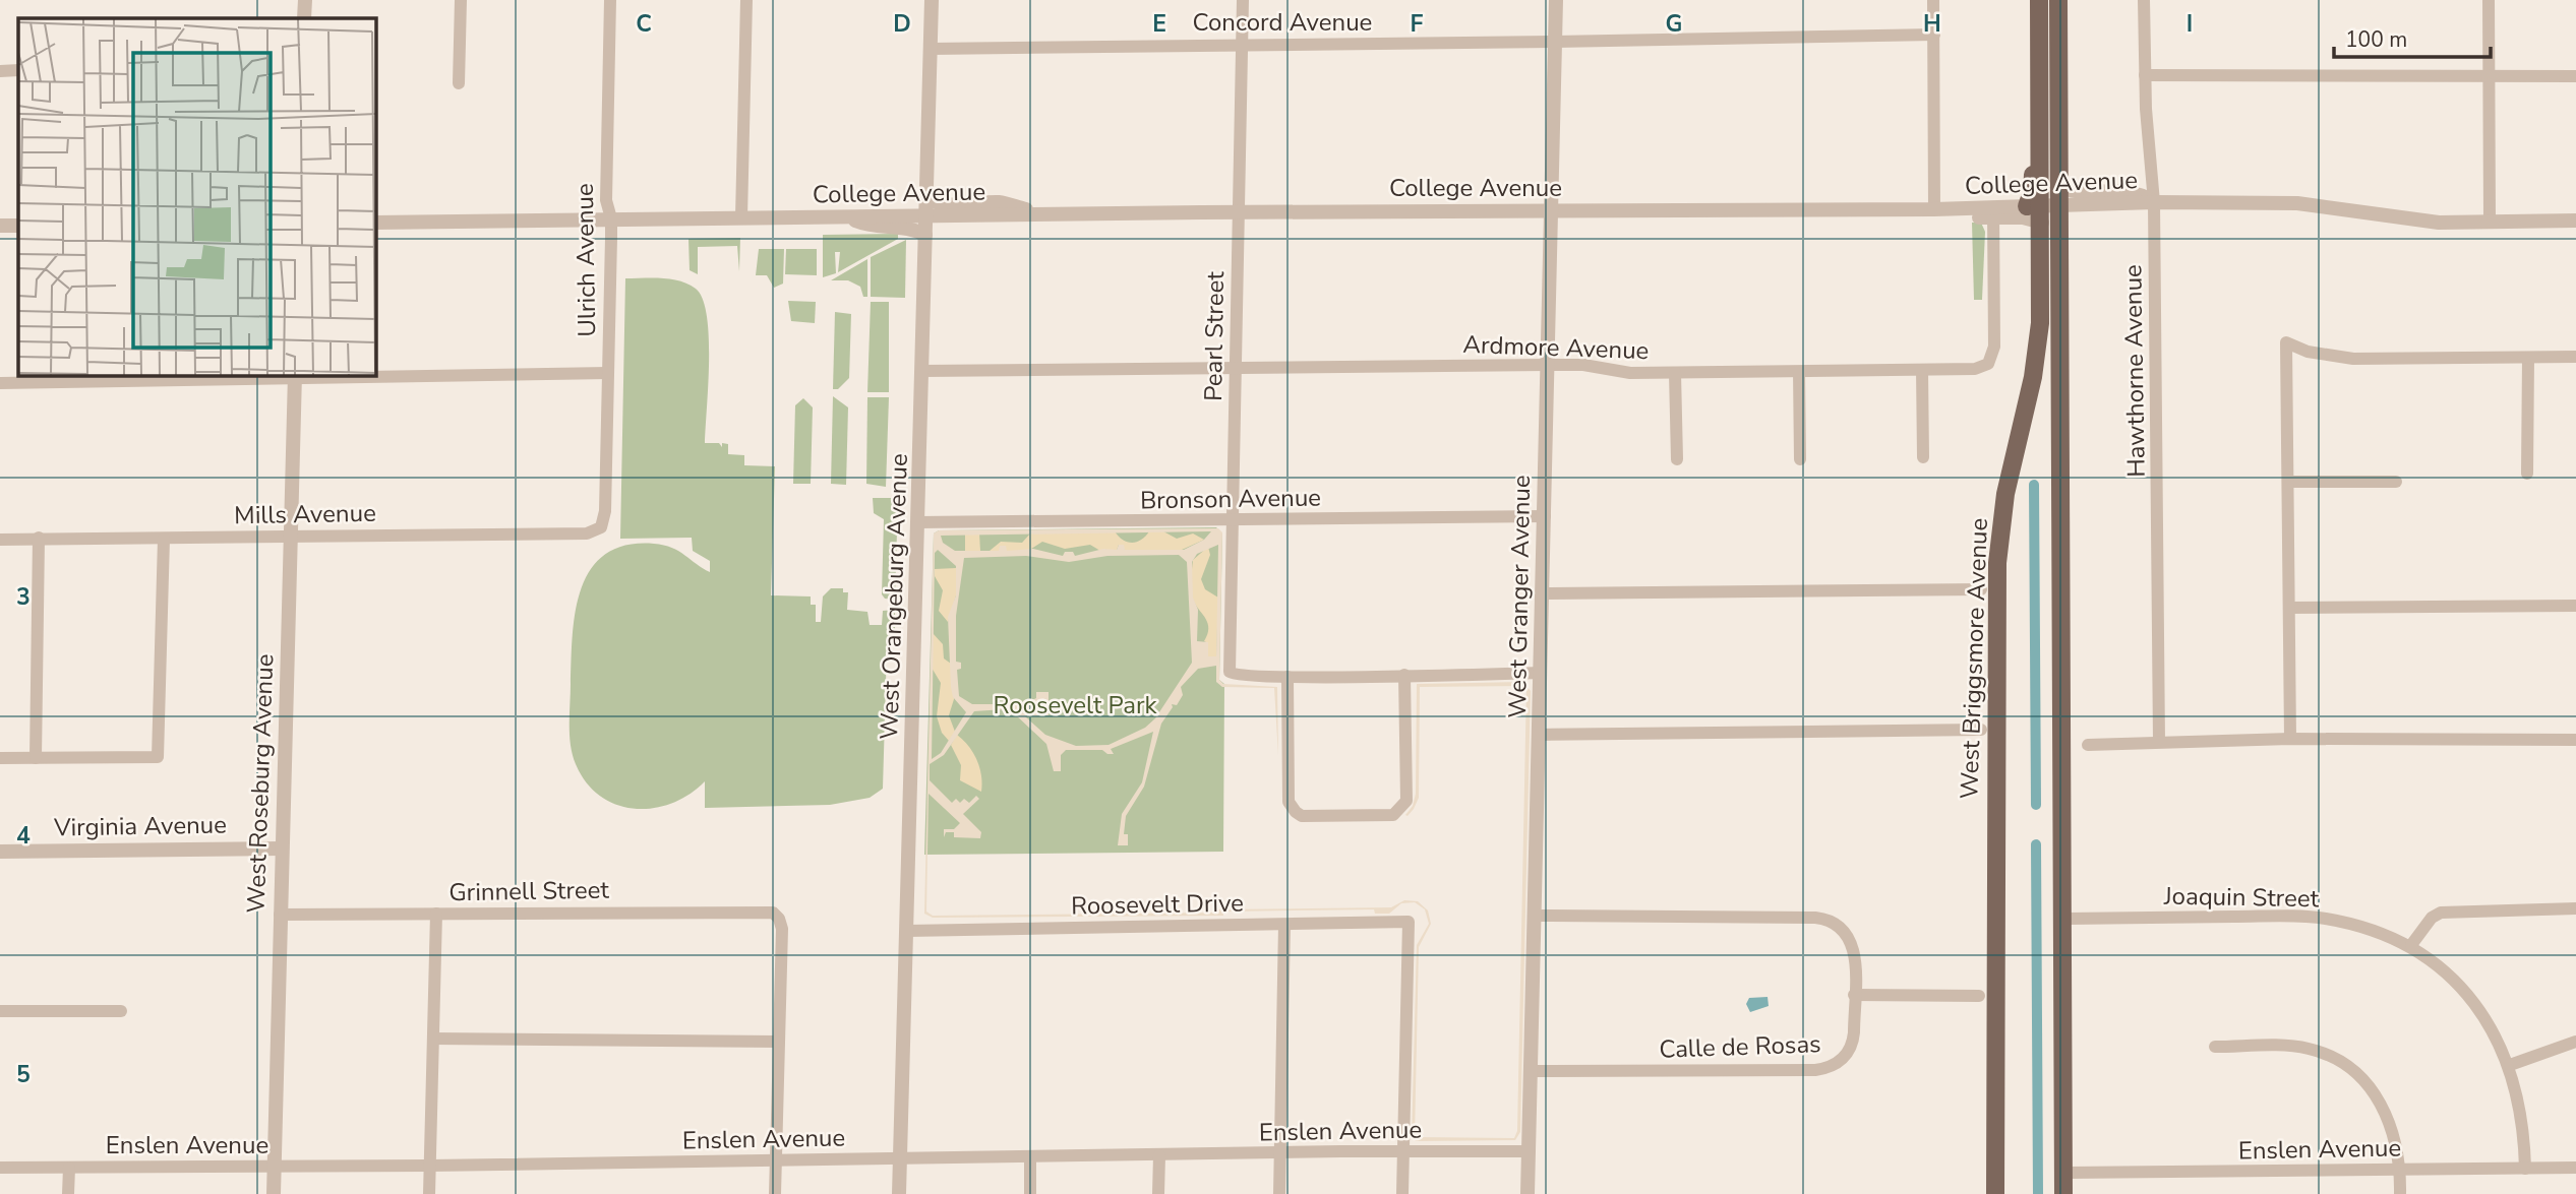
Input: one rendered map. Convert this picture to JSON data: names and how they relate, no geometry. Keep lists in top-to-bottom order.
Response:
{
  "streets": {
    "main road": ["West Briggsmore Avenue"],
    "street": [
      "Concord Avenue",
      "College Avenue",
      "Ulrich Avenue",
      "Pearl Street",
      "Ardmore Avenue",
      "Hawthorne Avenue",
      "Bronson Avenue",
      "Mills Avenue",
      "West Orangeburg Avenue",
      "West Granger Avenue",
      "West Roseburg Avenue",
      "Virginia Avenue",
      "Grinnell Street",
      "Joaquin Street",
      "Roosevelt Drive",
      "Calle de Rosas",
      "Enslen Avenue"
    ]
  },
  "crossings": [
    ["Concord Avenue", "Pearl Street"],
    ["Concord Avenue", "West Orangeburg Avenue"],
    ["Concord Avenue", "West Granger Avenue"],
    ["College Avenue", "Ulrich Avenue"],
    ["College Avenue", "Pearl Street"],
    ["College Avenue", "Ardmore Avenue"],
    ["College Avenue", "Hawthorne Avenue"],
    ["College Avenue", "West Orangeburg Avenue"],
    ["College Avenue", "West Granger Avenue"],
    ["College Avenue", "West Briggsmore Avenue"],
    ["Ulrich Avenue", "Mills Avenue"],
    ["Pearl Street", "Ardmore Avenue"],
    ["Pearl Street", "Bronson Avenue"],
    ["Ardmore Avenue", "West Orangeburg Avenue"],
    ["Ardmore Avenue", "West Granger Avenue"],
    ["Bronson Avenue", "West Orangeburg Avenue"],
    ["Bronson Avenue", "West Granger Avenue"],
    ["Mills Avenue", "West Roseburg Avenue"],
    ["West Orangeburg Avenue", "Roosevelt Drive"],
    ["West Orangeburg Avenue", "Enslen Avenue"],
    ["West Granger Avenue", "Calle de Rosas"],
    ["West Granger Avenue", "Enslen Avenue"],
    ["West Briggsmore Avenue", "Joaquin Street"],
    ["West Briggsmore Avenue", "Enslen Avenue"],
    ["West Roseburg Avenue", "Virginia Avenue"],
    ["West Roseburg Avenue", "Grinnell Street"],
    ["West Roseburg Avenue", "Enslen Avenue"],
    ["Joaquin Street", "Enslen Avenue"],
    ["Roosevelt Drive", "Enslen Avenue"]
  ],
  "parks": ["Roosevelt Park"],
  "scale_bar": "100 m",
  "grid": {
    "columns": [
      "C",
      "D",
      "E",
      "F",
      "G",
      "H",
      "I"
    ],
    "rows": ["3", "4", "5"]
  }
}
